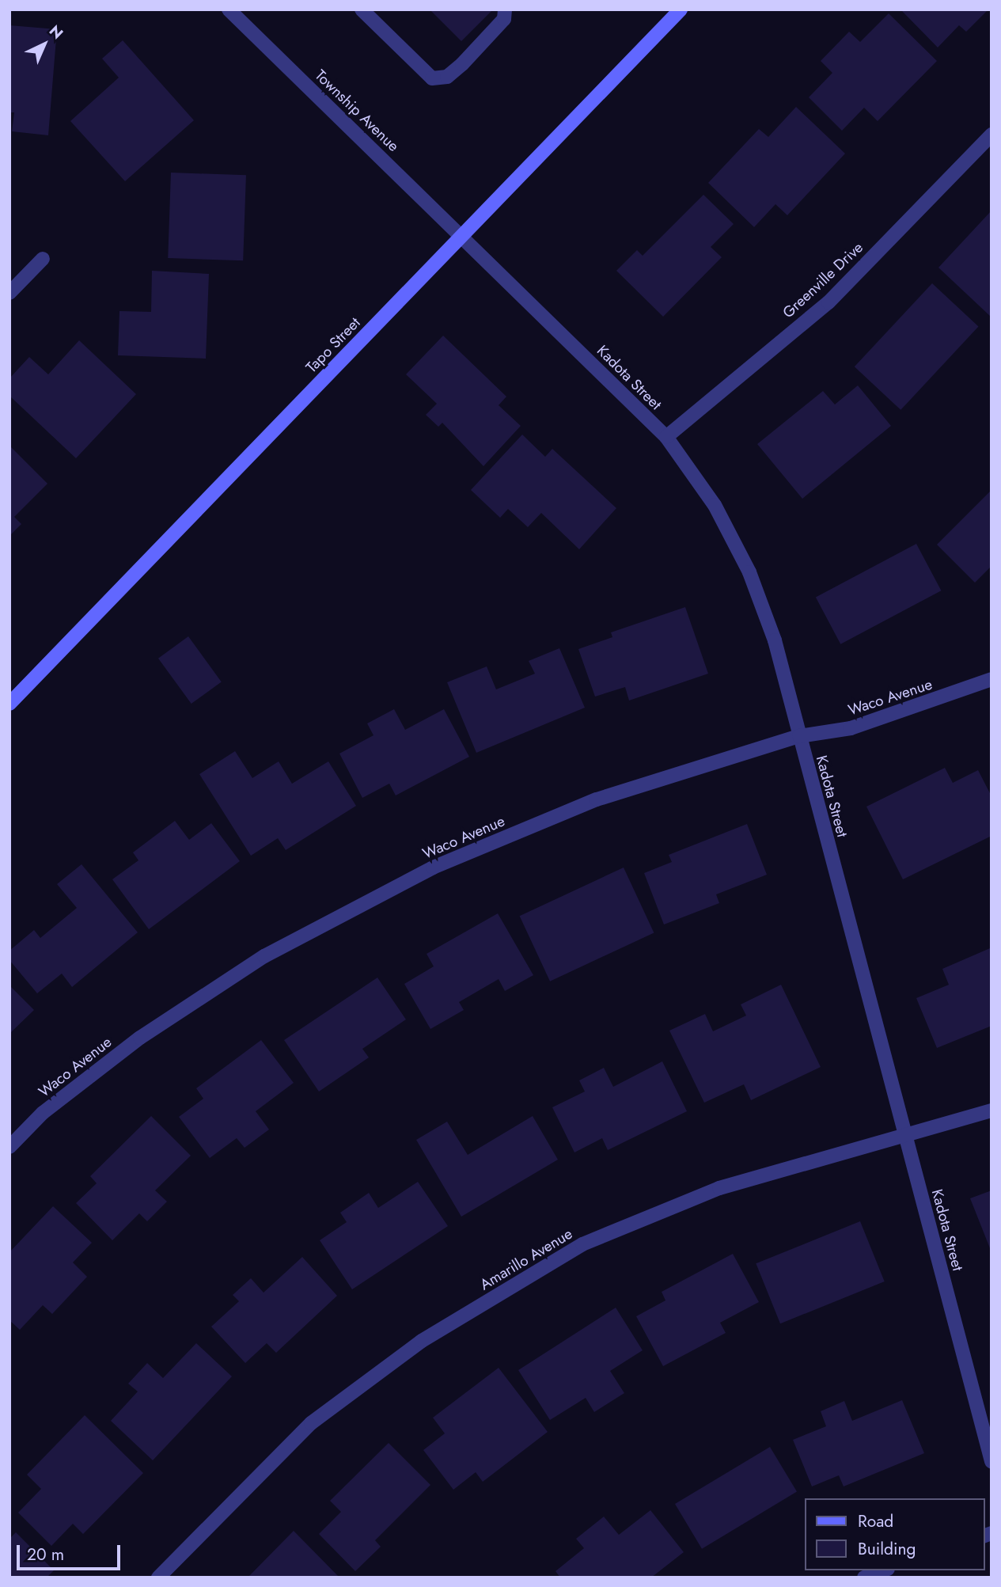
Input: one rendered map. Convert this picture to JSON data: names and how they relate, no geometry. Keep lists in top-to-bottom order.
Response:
{
  "streets": {
    "street": [
      "Township Avenue",
      "Greenville Drive",
      "Tapo Street",
      "Kadota Street",
      "Waco Avenue",
      "Amarillo Avenue"
    ]
  },
  "crossings": [
    ["Township Avenue", "Tapo Street"],
    ["Township Avenue", "Kadota Street"],
    ["Greenville Drive", "Kadota Street"],
    ["Tapo Street", "Kadota Street"],
    ["Kadota Street", "Waco Avenue"],
    ["Kadota Street", "Amarillo Avenue"]
  ],
  "legend": ["Road", "Building"],
  "scale_bar": "20 m",
  "north": "top right"
}
